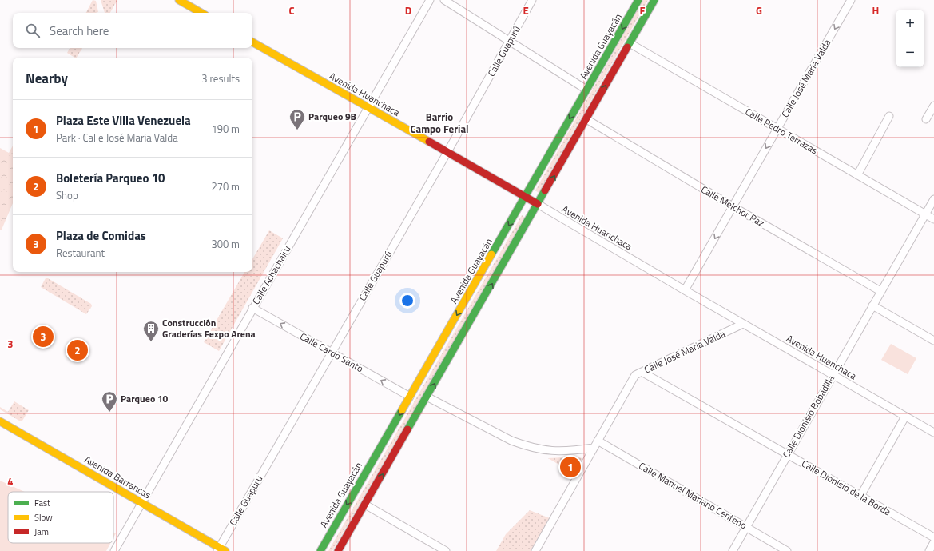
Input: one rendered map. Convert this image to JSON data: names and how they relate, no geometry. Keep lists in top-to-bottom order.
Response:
{
  "streets": {
    "main road": ["Avenida Guayacán", "Avenida Huanchaca", "Avenida Barrancas"],
    "street": [
      "Calle Guapurú",
      "Calle José Maria Valda",
      "Calle Pedro Terrazas",
      "Calle Melchor Paz",
      "Calle Achachairú",
      "Calle Cardo Santo",
      "Calle Dionisio Bobadilla",
      "Calle Dionisio de la Borda",
      "Calle Manuel Mariano Centeno"
    ]
  },
  "crossings": [
    ["Avenida Guayacán", "Avenida Huanchaca"],
    ["Avenida Guayacán", "Calle Cardo Santo"],
    ["Calle Guapurú", "Avenida Huanchaca"],
    ["Calle Guapurú", "Calle Cardo Santo"],
    ["Calle Guapurú", "Avenida Barrancas"],
    ["Calle José Maria Valda", "Avenida Huanchaca"],
    ["Calle José Maria Valda", "Calle Pedro Terrazas"],
    ["Calle José Maria Valda", "Calle Melchor Paz"],
    ["Calle José Maria Valda", "Calle Dionisio de la Borda"],
    ["Calle José Maria Valda", "Calle Manuel Mariano Centeno"],
    ["Avenida Huanchaca", "Calle Achachairú"],
    ["Avenida Huanchaca", "Calle Dionisio Bobadilla"],
    ["Calle Pedro Terrazas", "Calle Dionisio Bobadilla"],
    ["Calle Melchor Paz", "Calle Dionisio Bobadilla"],
    ["Calle Achachairú", "Calle Cardo Santo"],
    ["Calle Achachairú", "Avenida Barrancas"],
    ["Calle Dionisio Bobadilla", "Calle Dionisio de la Borda"],
    ["Calle Dionisio Bobadilla", "Calle Manuel Mariano Centeno"]
  ],
  "one_way": ["Calle José Maria Valda", "Calle Cardo Santo"],
  "districts": ["Barrio Campo Ferial"],
  "places": {
    "parking": ["Parqueo 9B", "Parqueo 10"],
    "building": ["Construcción Graderías Fexpo Arena"]
  },
  "legend": ["Fast", "Slow", "Jam"],
  "page": {
    "map_buttons": ["+", "−"],
    "search": "Search here",
    "heading": ["Nearby", "3 results"],
    "list": [
      {
        "mark": "1",
        "name": "Plaza Este Villa Venezuela",
        "note": "Park · Calle José Maria Valda",
        "value": "190 m"
      },
      {
        "mark": "2",
        "name": "Boletería Parqueo 10",
        "note": "Shop",
        "value": "270 m"
      },
      {
        "mark": "3",
        "name": "Plaza de Comidas",
        "note": "Restaurant",
        "value": "300 m"
      }
    ],
    "pins": ["3", "2", "1"]
  },
  "grid": {
    "columns": [
      "C",
      "D",
      "E",
      "F",
      "G",
      "H"
    ],
    "rows": ["3", "4"]
  }
}
